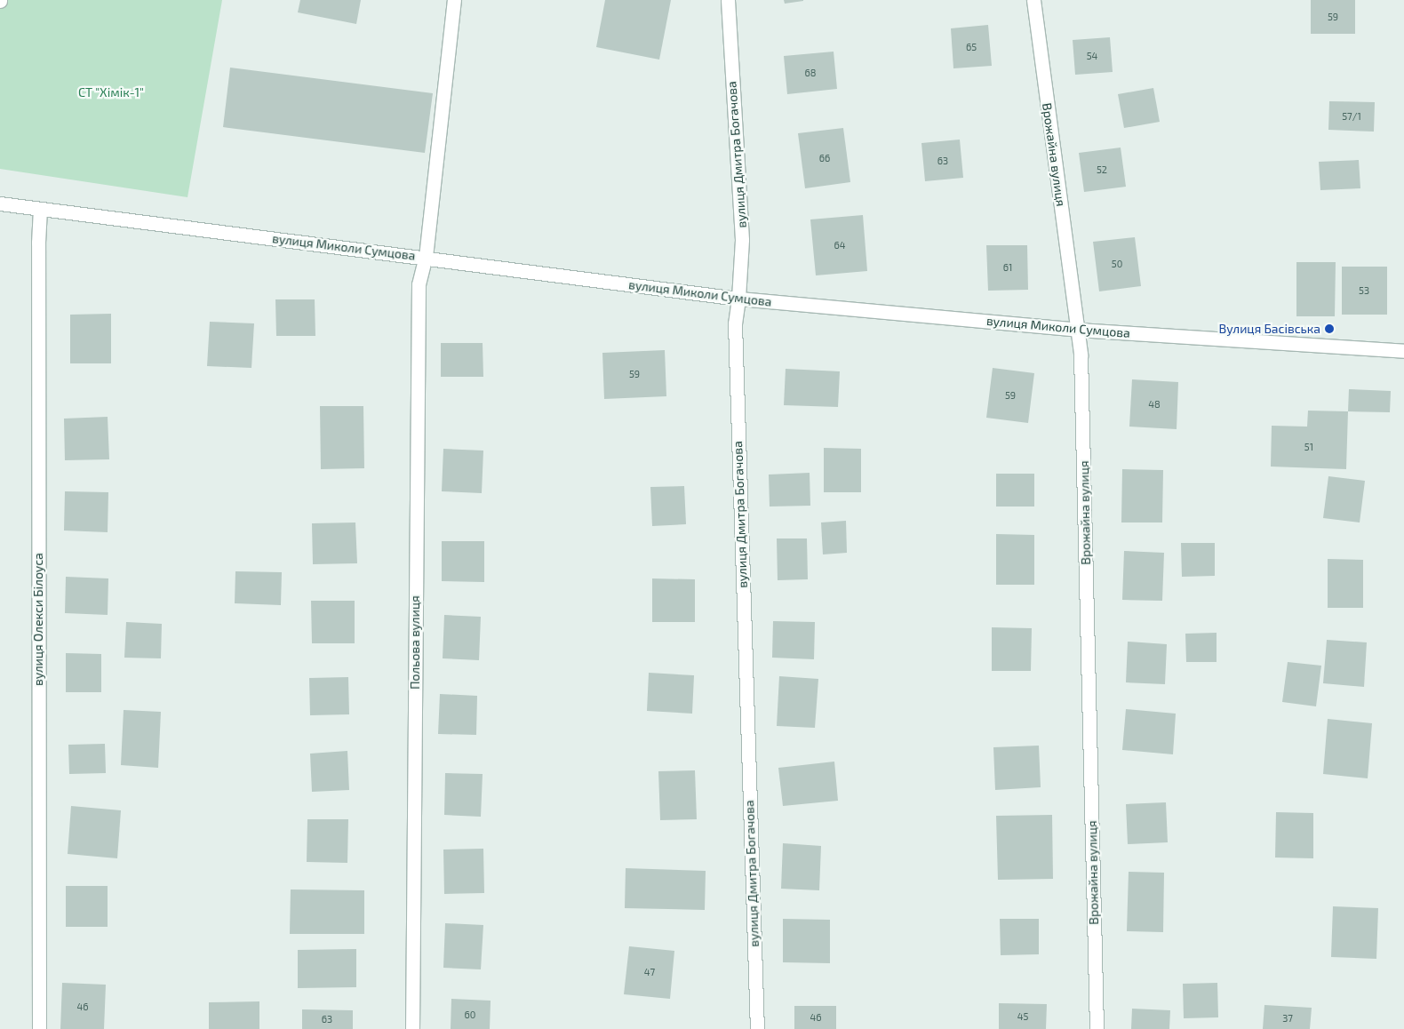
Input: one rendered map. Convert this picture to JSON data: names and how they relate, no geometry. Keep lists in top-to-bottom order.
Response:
{
  "streets": {
    "street": [
      "вулиця Дмитра Богачова",
      "Врожайна вулиця",
      "вулиця Миколи Сумцова",
      "вулиця Олекси Білоуса",
      "Польова вулиця"
    ]
  },
  "crossings": [
    ["вулиця Дмитра Богачова", "вулиця Миколи Сумцова"],
    ["Врожайна вулиця", "вулиця Миколи Сумцова"],
    ["вулиця Миколи Сумцова", "вулиця Олекси Білоуса"],
    ["вулиця Миколи Сумцова", "Польова вулиця"]
  ],
  "parks": ["СТ \"Хімік-1\""],
  "places": ["Вулиця Басівська"],
  "house_numbers": [
    "59",
    "65",
    "54",
    "68",
    "57/1",
    "66",
    "63",
    "52",
    "64",
    "50",
    "61",
    "53",
    "59",
    "59",
    "48",
    "51",
    "47",
    "46",
    "60",
    "45",
    "46",
    "37",
    "63"
  ]
}
